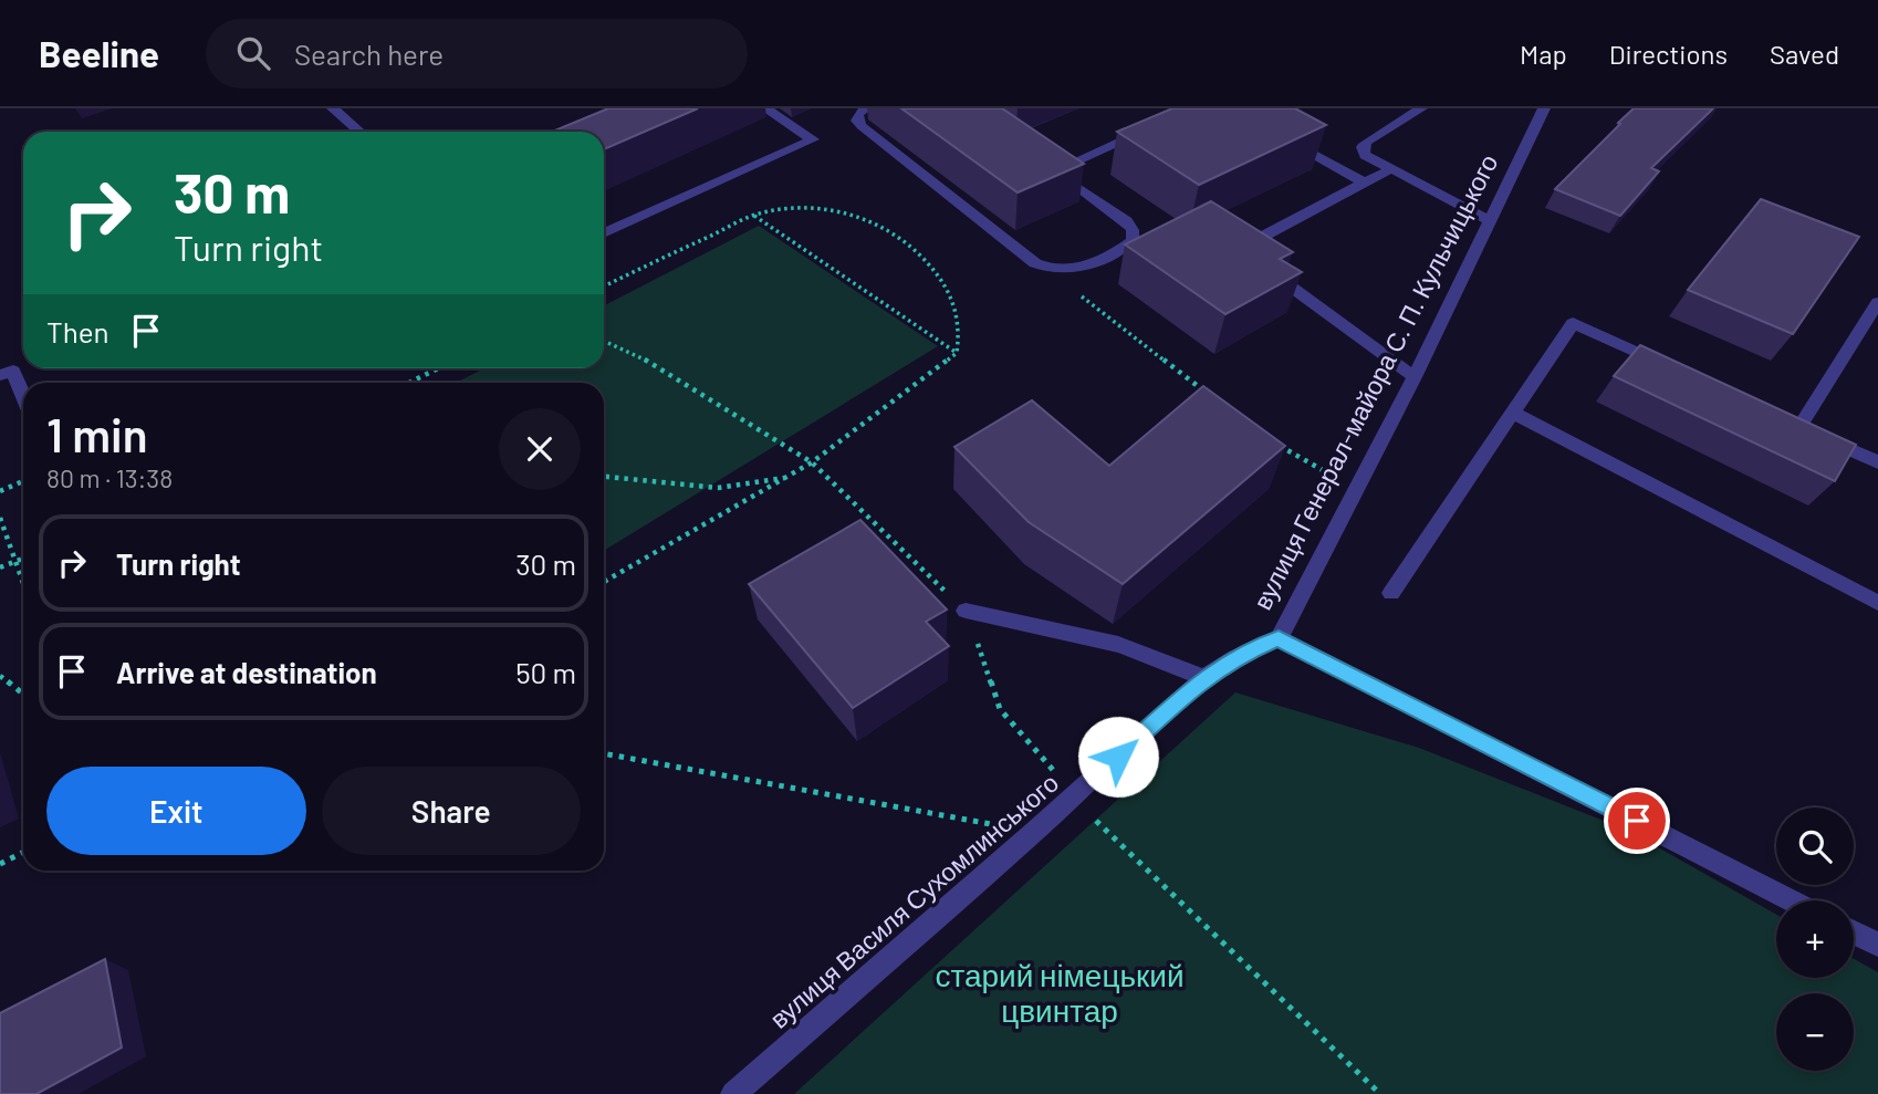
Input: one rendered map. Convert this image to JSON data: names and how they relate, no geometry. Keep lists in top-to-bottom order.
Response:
{
  "streets": {
    "street": ["вулиця Генерал-майора С. П. Кульчицького", "вулиця Василя Сухомлинського"]
  },
  "crossings": [
    ["вулиця Генерал-майора С. П. Кульчицького", "вулиця Василя Сухомлинського"]
  ],
  "parks": ["старий німецький цвинтар"],
  "page": {
    "header": "Beeline",
    "search": "Search here",
    "nav": ["Map", "Directions", "Saved"],
    "turn": ["30 m", "Turn right"],
    "then": "Then",
    "heading": ["1 min", "80 m · 13:38"],
    "list": [
      {
        "name": "Turn right",
        "value": "30 m"
      },
      {
        "name": "Arrive at destination",
        "value": "50 m"
      }
    ],
    "buttons": ["Exit", "Share"],
    "map_buttons": ["+", "−"]
  }
}
